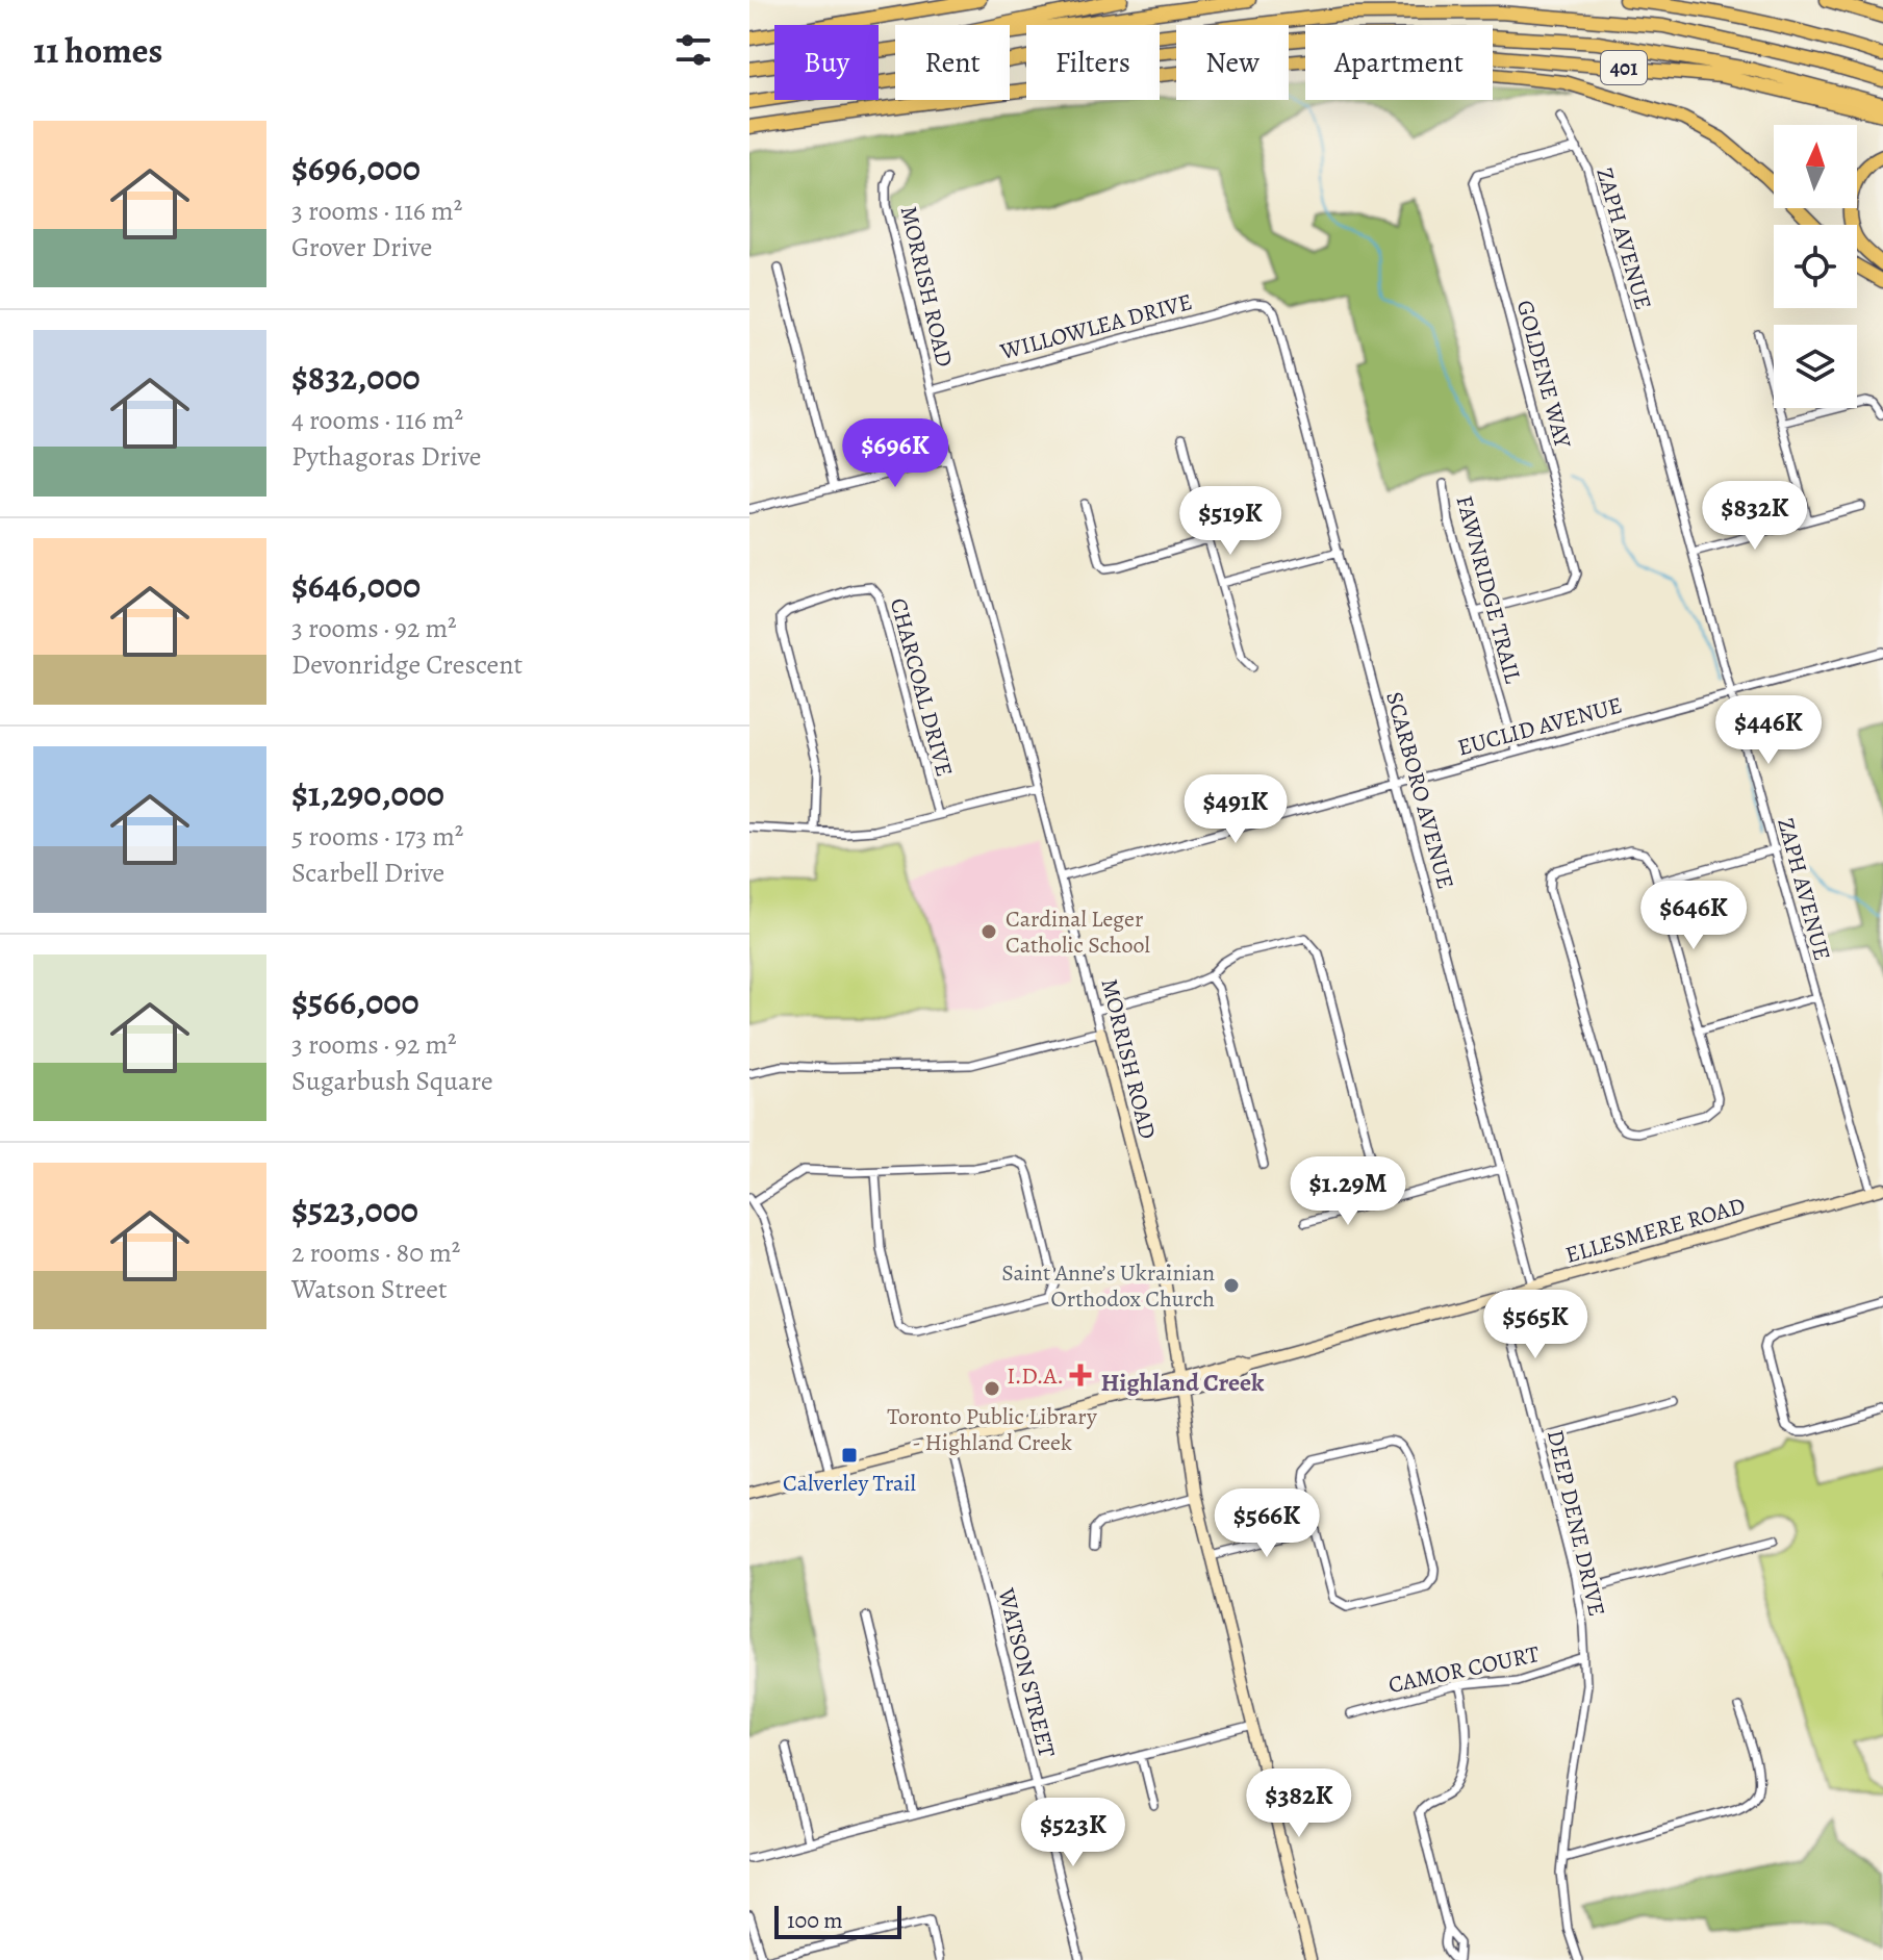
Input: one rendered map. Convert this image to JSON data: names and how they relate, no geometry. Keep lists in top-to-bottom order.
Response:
{
  "streets": {
    "highway": ["401"],
    "main road": ["MORRISH ROAD", "ELLESMERE ROAD"],
    "street": [
      "ZAPH AVENUE",
      "WILLOWLEA DRIVE",
      "GOLDENE WAY",
      "FAWNRIDGE TRAIL",
      "CHARCOAL DRIVE",
      "EUCLID AVENUE",
      "SCARBORO AVENUE",
      "DEEP DENE DRIVE",
      "CAMOR COURT",
      "WATSON STREET"
    ]
  },
  "crossings": [
    ["ZAPH AVENUE", "GOLDENE WAY"],
    ["ZAPH AVENUE", "EUCLID AVENUE"],
    ["ZAPH AVENUE", "ELLESMERE ROAD"],
    ["MORRISH ROAD", "WILLOWLEA DRIVE"],
    ["MORRISH ROAD", "EUCLID AVENUE"],
    ["MORRISH ROAD", "ELLESMERE ROAD"],
    ["WILLOWLEA DRIVE", "SCARBORO AVENUE"],
    ["GOLDENE WAY", "FAWNRIDGE TRAIL"],
    ["FAWNRIDGE TRAIL", "EUCLID AVENUE"],
    ["EUCLID AVENUE", "SCARBORO AVENUE"],
    ["SCARBORO AVENUE", "ELLESMERE ROAD"],
    ["ELLESMERE ROAD", "DEEP DENE DRIVE"],
    ["ELLESMERE ROAD", "WATSON STREET"],
    ["DEEP DENE DRIVE", "CAMOR COURT"]
  ],
  "districts": ["Highland Creek"],
  "places": {
    "other": ["Cardinal Leger Catholic School", "Saint Anne’s Ukrainian Orthodox Church", "Toronto Public Library - Highland Creek"],
    "health": ["I.D.A."],
    "transit": ["Calverley Trail"]
  },
  "scale_bar": "100 m",
  "north": "top",
  "page": {
    "heading": "11 homes",
    "chip": [
      "Buy",
      "Rent",
      "Filters",
      "New",
      "Apartment"
    ],
    "list": [
      {
        "name": "$696,000",
        "note": "3 rooms · 116 m² · Grover Drive"
      },
      {
        "name": "$832,000",
        "note": "4 rooms · 116 m² · Pythagoras Drive"
      },
      {
        "name": "$646,000",
        "note": "3 rooms · 92 m² · Devonridge Crescent"
      },
      {
        "name": "$1,290,000",
        "note": "5 rooms · 173 m² · Scarbell Drive"
      },
      {
        "name": "$566,000",
        "note": "3 rooms · 92 m² · Sugarbush Square"
      },
      {
        "name": "$523,000",
        "note": "2 rooms · 80 m² · Watson Street"
      }
    ],
    "price": [
      "$696K",
      "$832K",
      "$519K",
      "$446K",
      "$491K",
      "$646K",
      "$1.29M",
      "$565K",
      "$566K",
      "$382K",
      "$523K"
    ],
    "scale": "100 m"
  }
}
